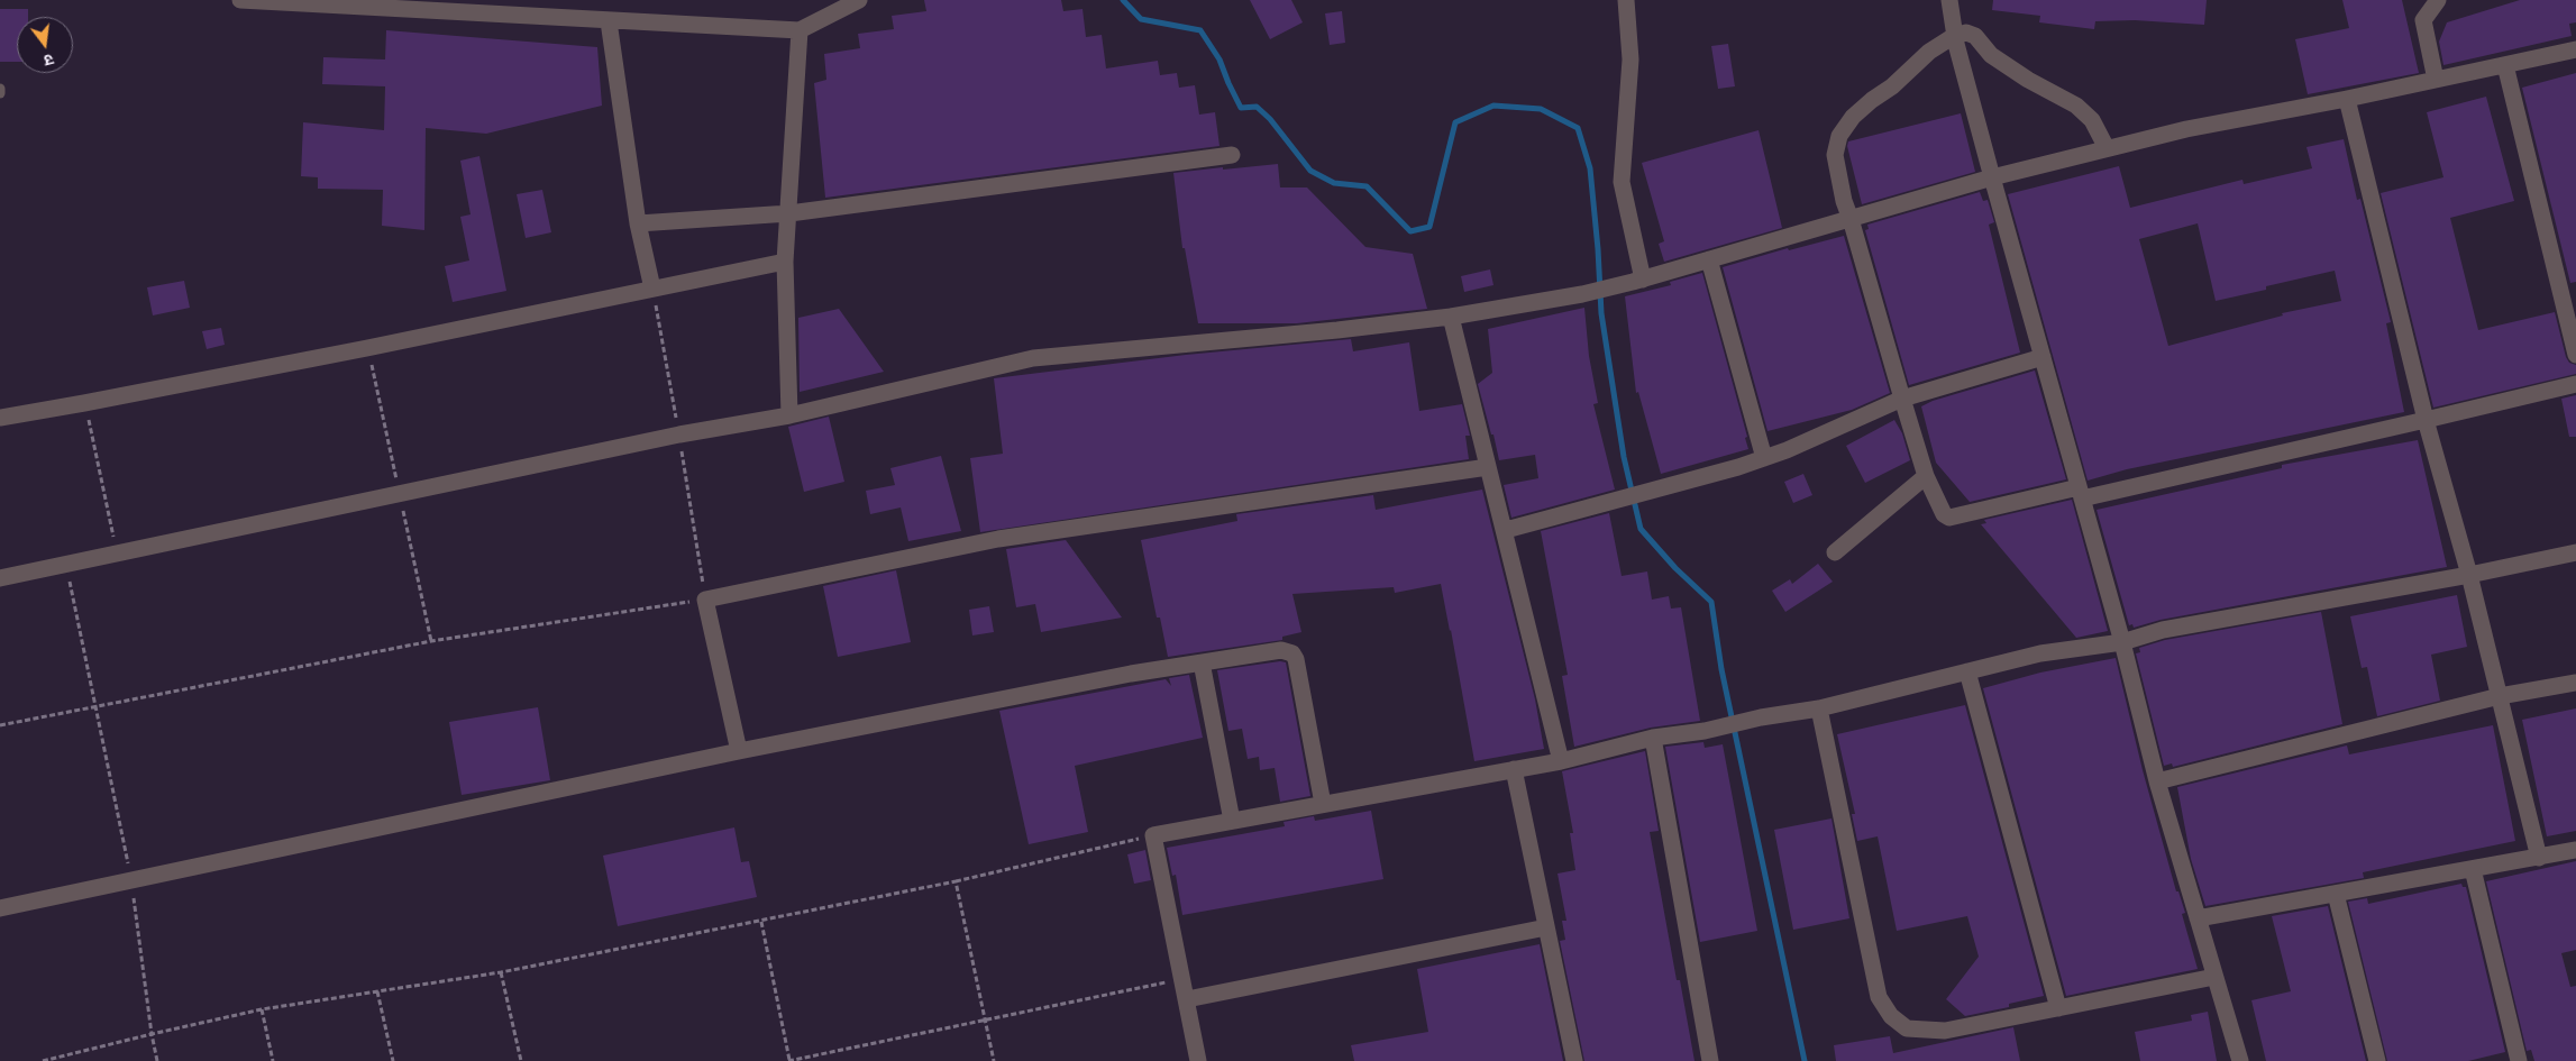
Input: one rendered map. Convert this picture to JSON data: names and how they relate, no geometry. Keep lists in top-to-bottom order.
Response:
{
  "north": "bottom"
}
